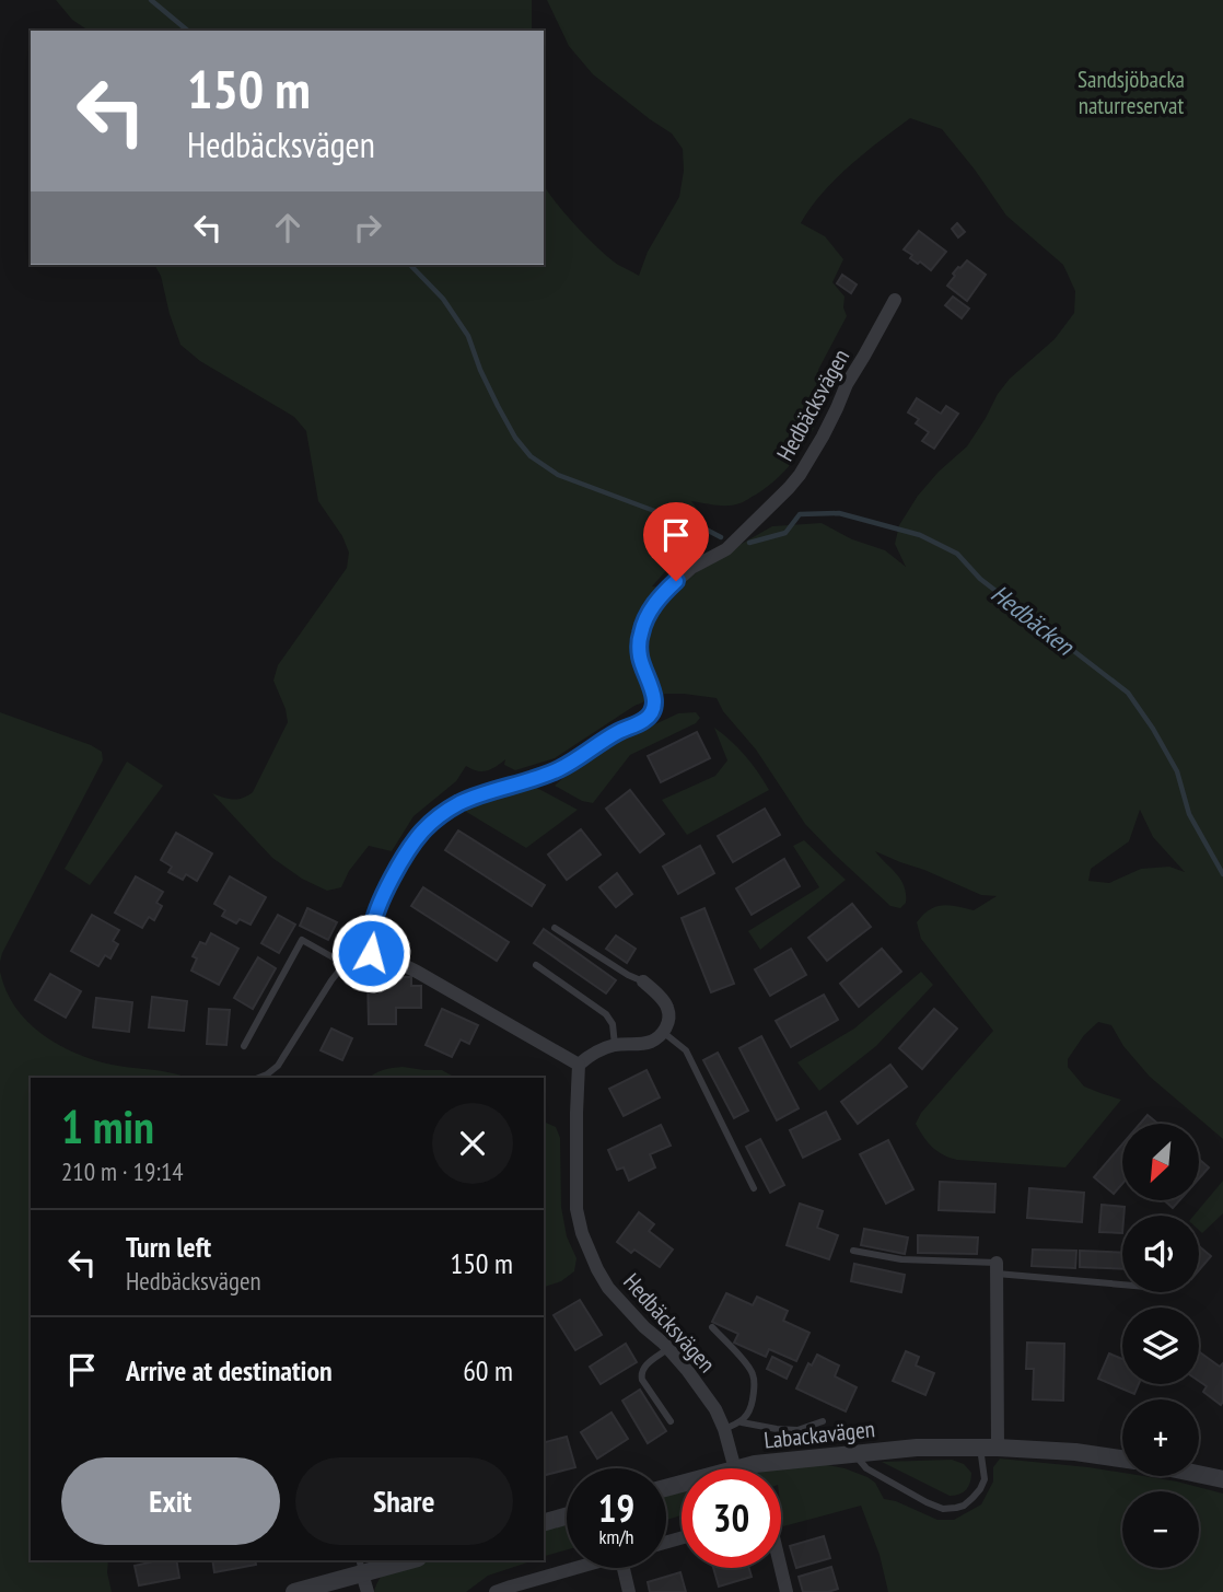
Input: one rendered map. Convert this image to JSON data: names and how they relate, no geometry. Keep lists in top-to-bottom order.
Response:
{
  "streets": {
    "street": ["Hedbäcksvägen", "Labackavägen"]
  },
  "water": ["Hedbäcken"],
  "parks": ["Sandsjöbacka naturreservat"],
  "north": "bottom left",
  "page": {
    "turn": ["150 m", "Hedbäcksvägen"],
    "heading": ["1 min", "210 m · 19:14"],
    "map_buttons": ["+", "−"],
    "list": [
      {
        "name": "Turn left",
        "note": "Hedbäcksvägen",
        "value": "150 m"
      },
      {
        "name": "Arrive at destination",
        "value": "60 m"
      }
    ],
    "buttons": ["Exit", "Share"],
    "speed": "19 km/h",
    "limit": "30"
  }
}
